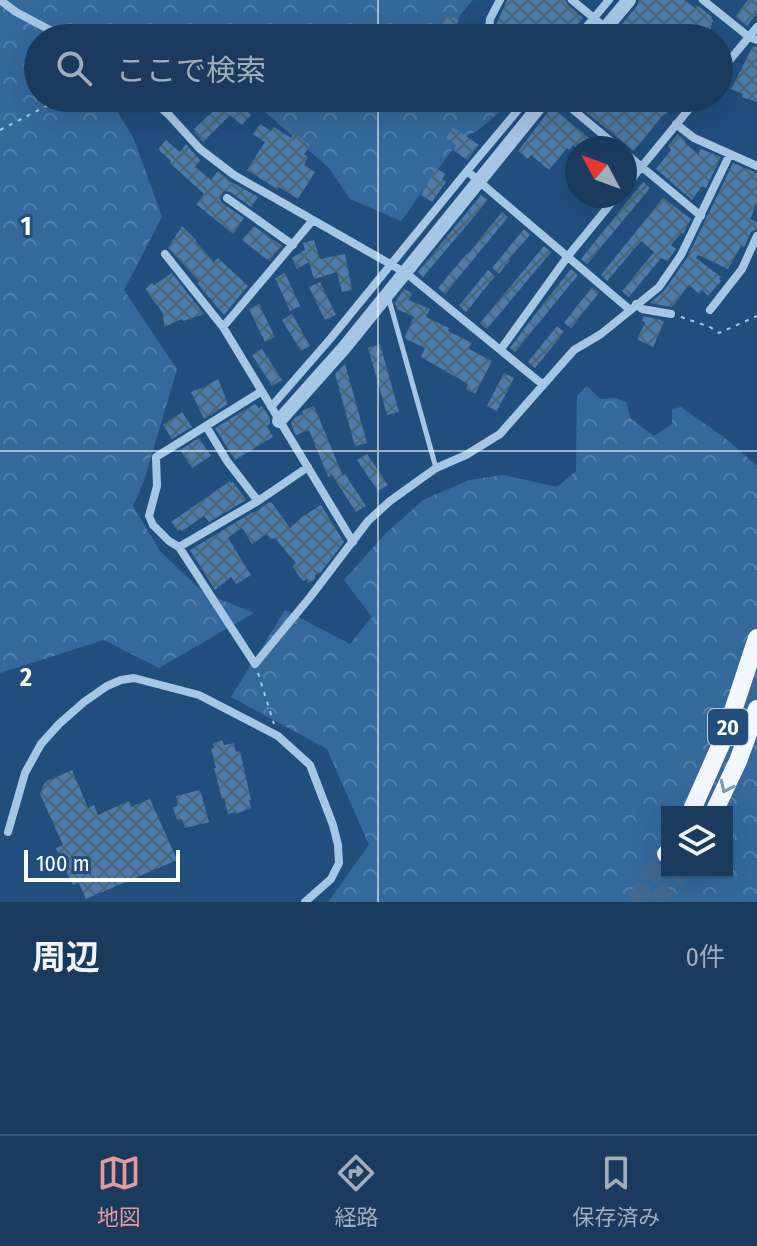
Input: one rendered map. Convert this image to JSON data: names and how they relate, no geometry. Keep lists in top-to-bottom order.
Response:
{
  "streets": {
    "highway": ["20"]
  },
  "scale_bar": "100 m",
  "north": "top left",
  "page": {
    "search": "ここで検索",
    "scale": "100 m",
    "heading": ["周辺", "0件"],
    "nav": ["地図", "経路", "保存済み"]
  },
  "grid": {
    "rows": ["1", "2"]
  }
}
